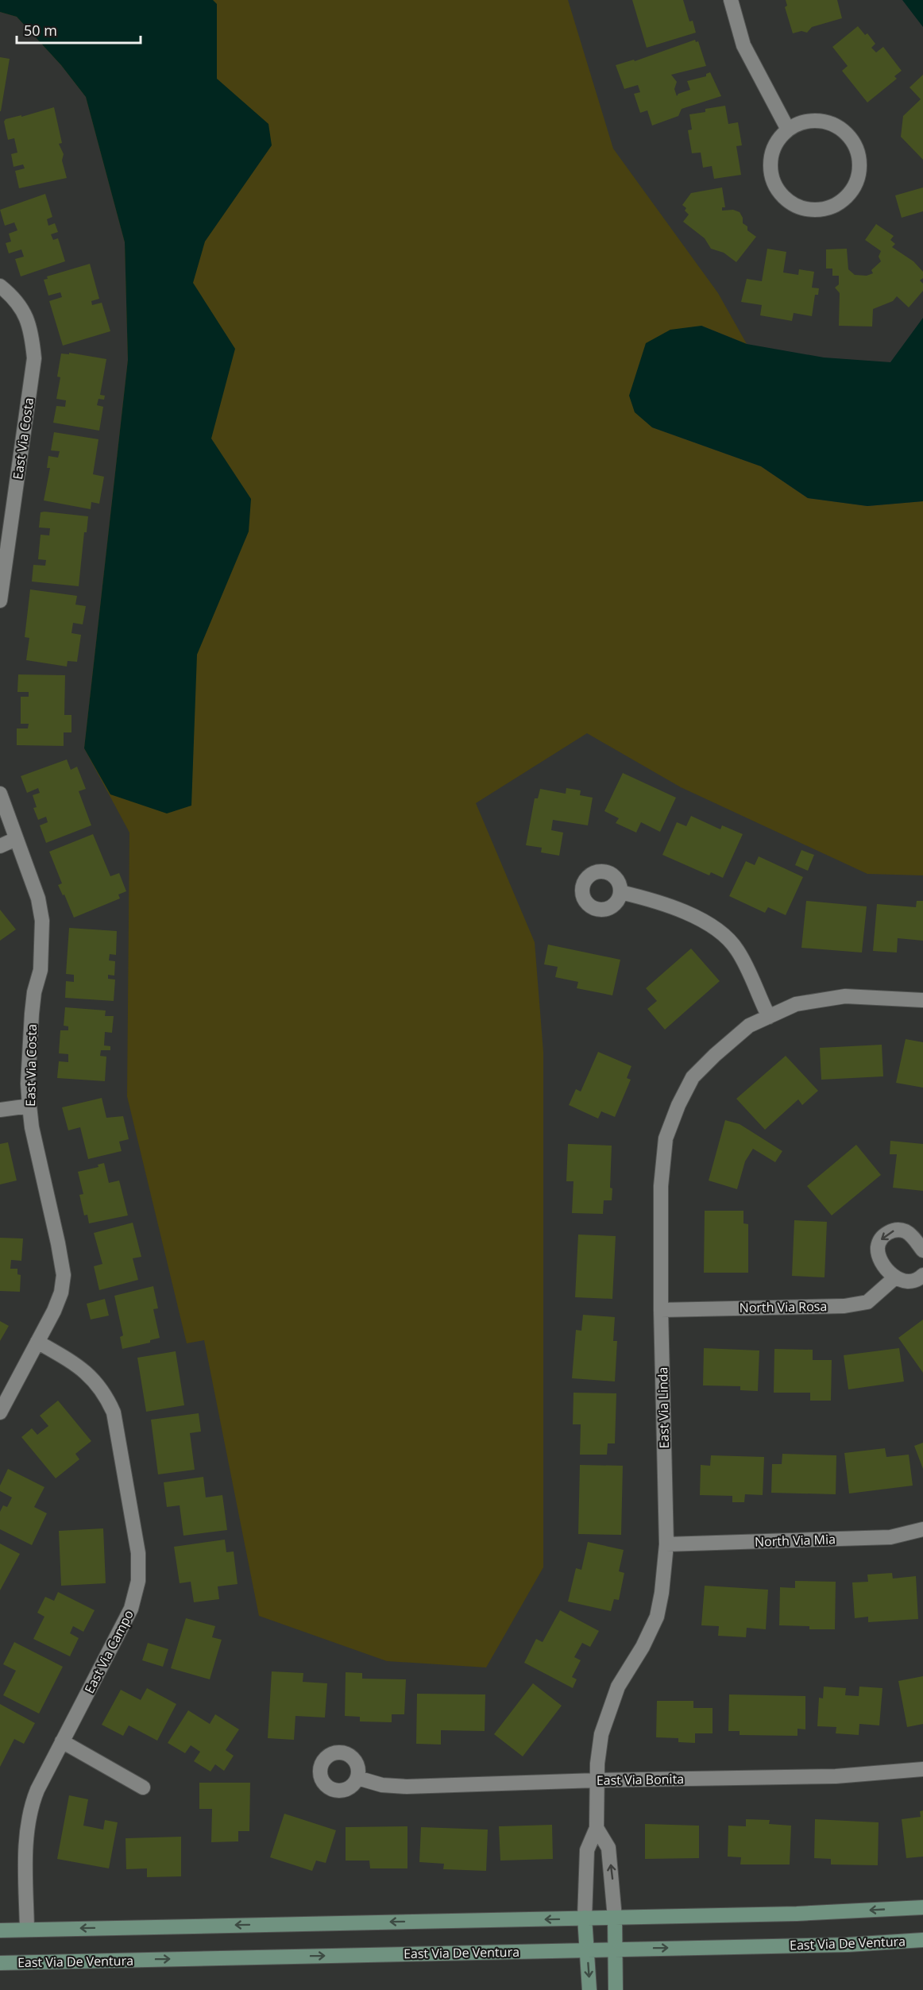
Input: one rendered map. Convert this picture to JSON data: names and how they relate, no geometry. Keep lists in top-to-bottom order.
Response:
{
  "streets": {
    "main road": ["East Via De Ventura"],
    "street": [
      "East Via Costa",
      "North Via Rosa",
      "East Via Linda",
      "North Via Mia",
      "East Via Campo",
      "East Via Bonita"
    ]
  },
  "crossings": [
    ["East Via Costa", "East Via Campo"],
    ["North Via Rosa", "East Via Linda"],
    ["East Via Linda", "North Via Mia"],
    ["East Via Linda", "East Via Bonita"]
  ],
  "scale_bar": "50 m"
}
